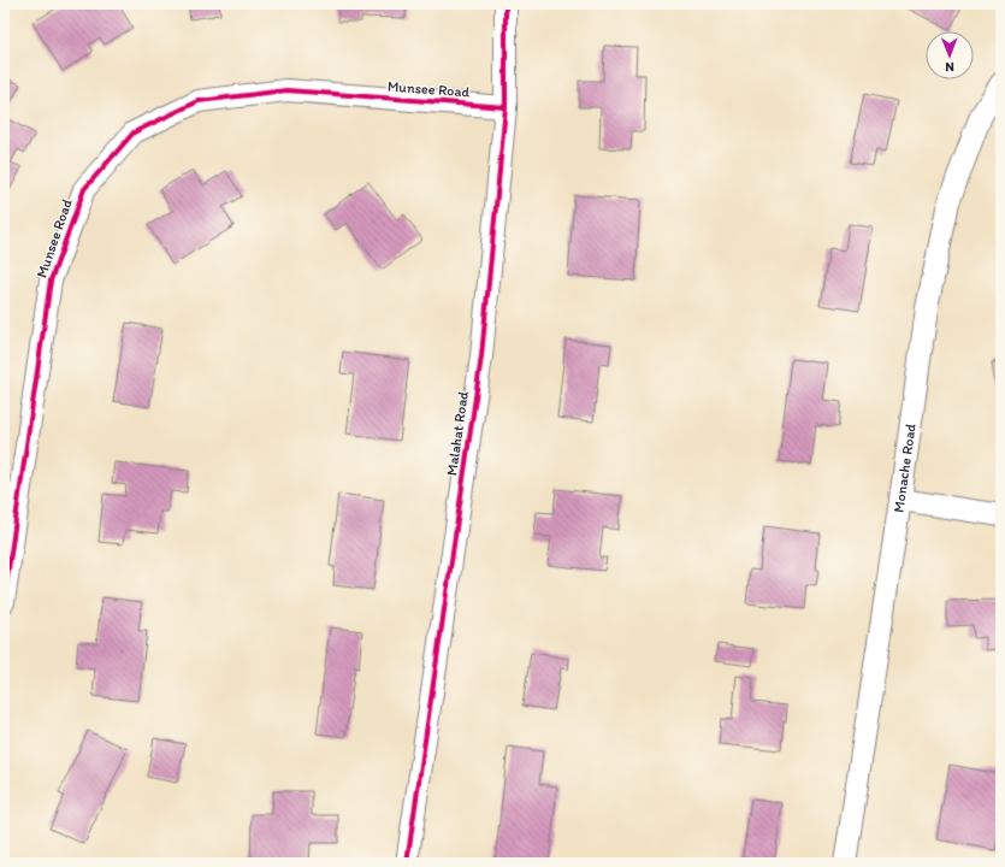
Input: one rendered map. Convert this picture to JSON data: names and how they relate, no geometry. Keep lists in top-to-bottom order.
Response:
{
  "streets": {
    "street": ["Munsee Road", "Malahat Road", "Monache Road"]
  },
  "crossings": [
    ["Munsee Road", "Malahat Road"]
  ],
  "north": "bottom"
}
